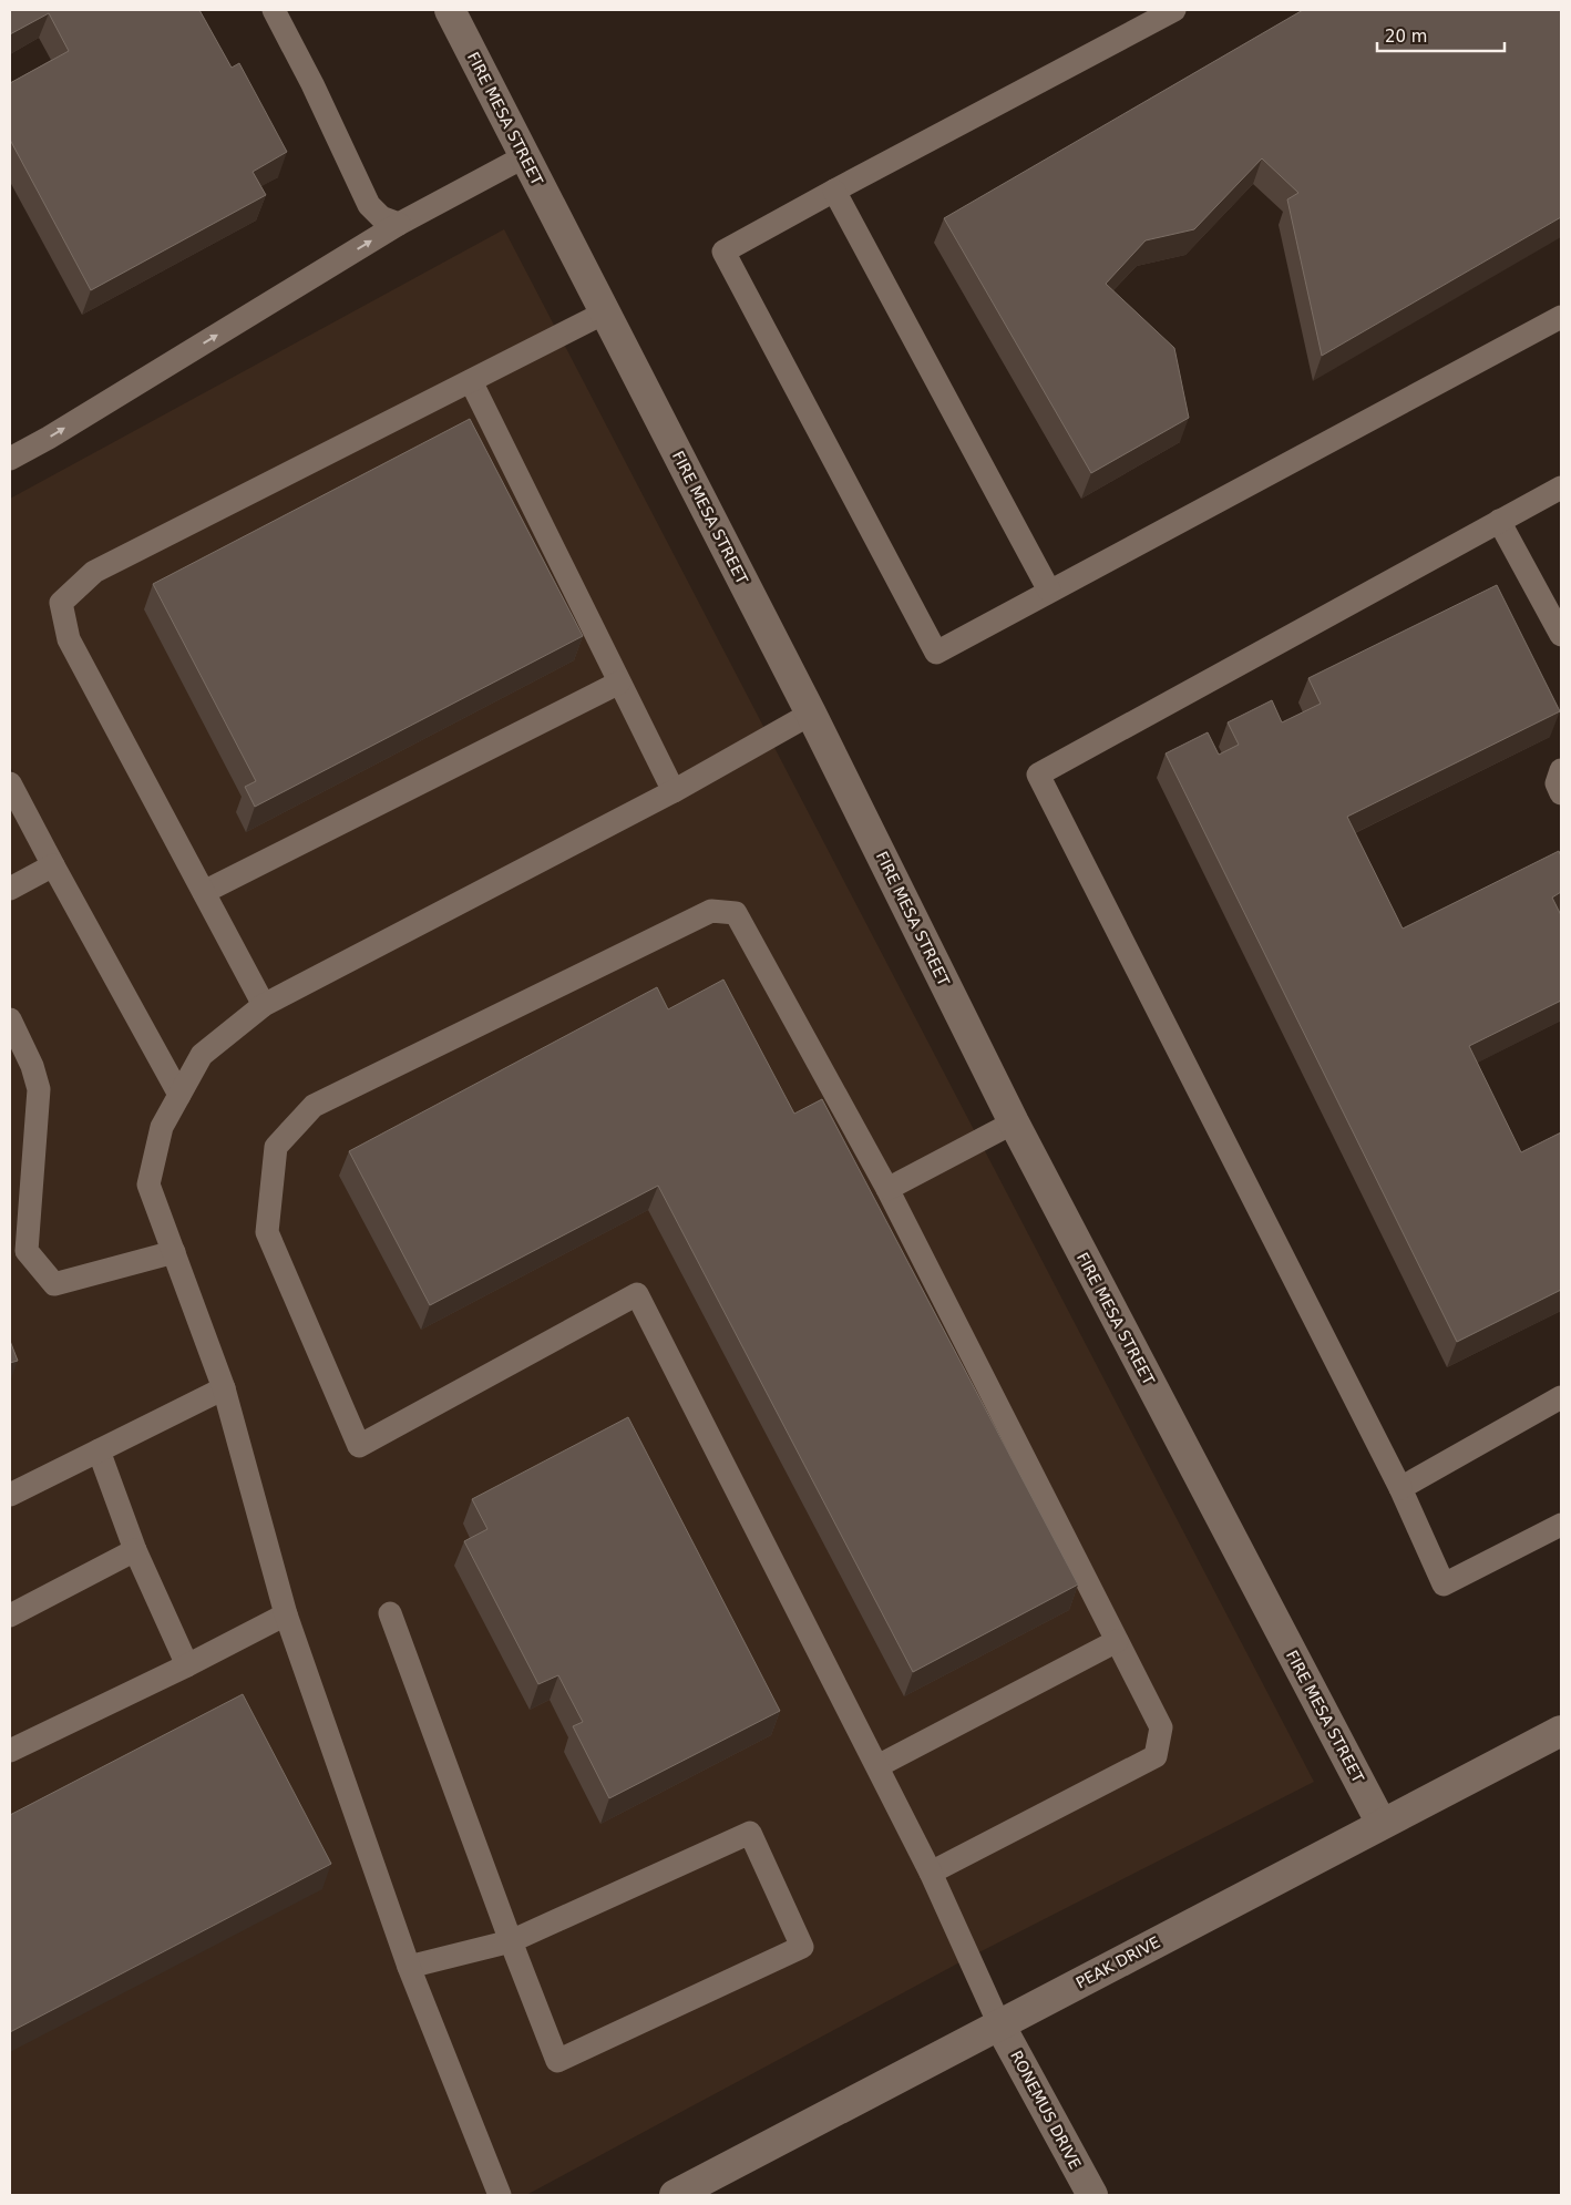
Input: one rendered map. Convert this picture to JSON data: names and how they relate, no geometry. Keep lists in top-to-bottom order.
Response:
{
  "streets": {
    "street": ["FIRE MESA STREET", "PEAK DRIVE", "RONEMUS DRIVE"]
  },
  "crossings": [
    ["FIRE MESA STREET", "PEAK DRIVE"],
    ["PEAK DRIVE", "RONEMUS DRIVE"]
  ],
  "scale_bar": "20 m"
}
